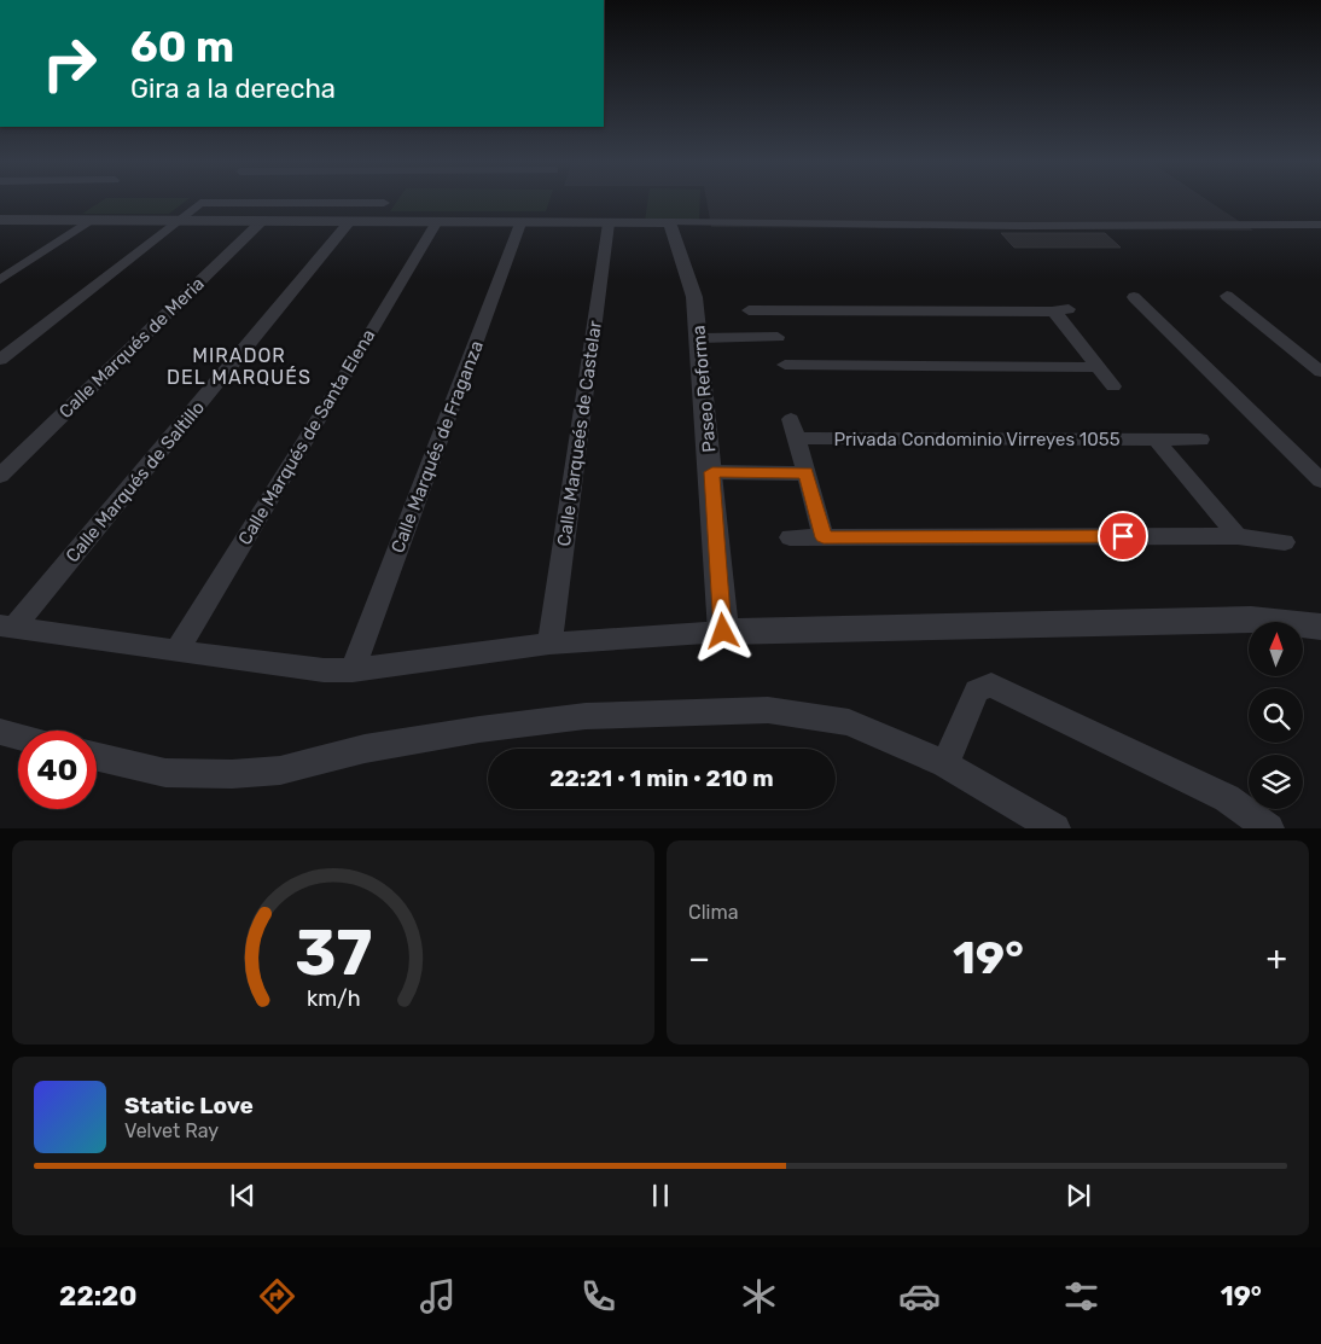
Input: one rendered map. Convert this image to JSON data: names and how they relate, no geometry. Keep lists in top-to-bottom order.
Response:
{
  "streets": {
    "street": [
      "Calle Marqués de Meria",
      "Paseo Reforma",
      "Calle Marqueés de Castelar",
      "Calle Marqués de Santa Elena",
      "Privada Condominio Virreyes 1055",
      "Calle Marqués de Fraganza",
      "Calle Marqués de Saltillo"
    ]
  },
  "districts": ["MIRADOR DEL MARQUÉS"],
  "north": "top",
  "page": {
    "turn": ["60 m", "Gira a la derecha"],
    "limit": "40",
    "trip": "22:21 · 1 min · 210 m",
    "tile": "Clima",
    "heat": ["−", "19°", "+"],
    "song": ["Static Love", "Velvet Ray"],
    "tabs": ["22:20", "19°"],
    "gauge": ["37", "km/h"]
  }
}
